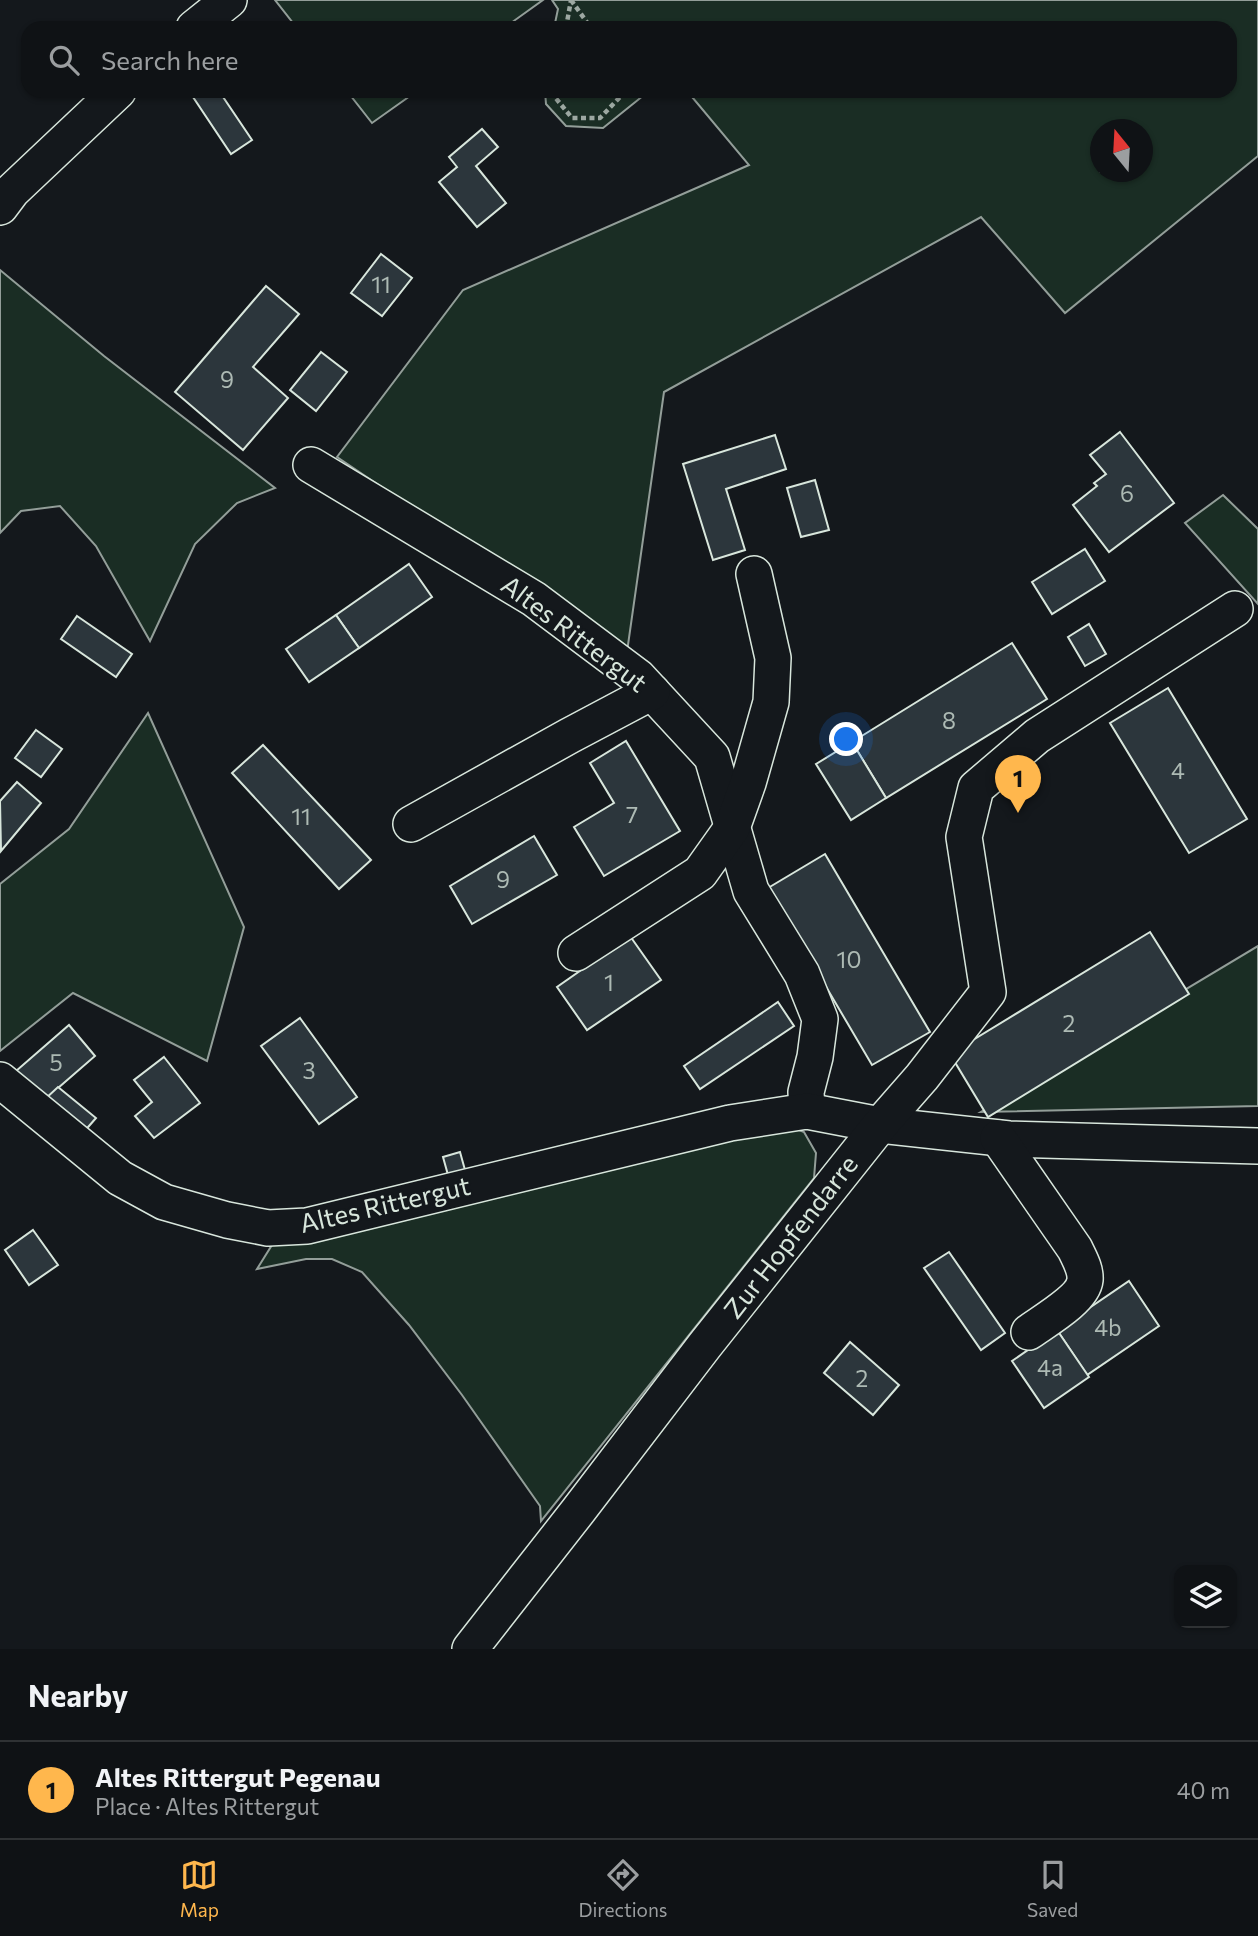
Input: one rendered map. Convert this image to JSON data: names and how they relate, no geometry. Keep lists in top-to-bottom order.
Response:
{
  "streets": {
    "street": ["Altes Rittergut", "Zur Hopfendarre"]
  },
  "crossings": [
    ["Altes Rittergut", "Zur Hopfendarre"]
  ],
  "house_numbers": [
    "11",
    "9",
    "6",
    "8",
    "4",
    "7",
    "11",
    "9",
    "10",
    "1",
    "2",
    "5",
    "3",
    "4b",
    "4a",
    "2"
  ],
  "north": "top",
  "page": {
    "search": "Search here",
    "pins": "1",
    "heading": "Nearby",
    "list": [
      {
        "mark": "1",
        "name": "Altes Rittergut Pegenau",
        "note": "Place · Altes Rittergut",
        "value": "40 m"
      }
    ],
    "nav": ["Map", "Directions", "Saved"]
  }
}
